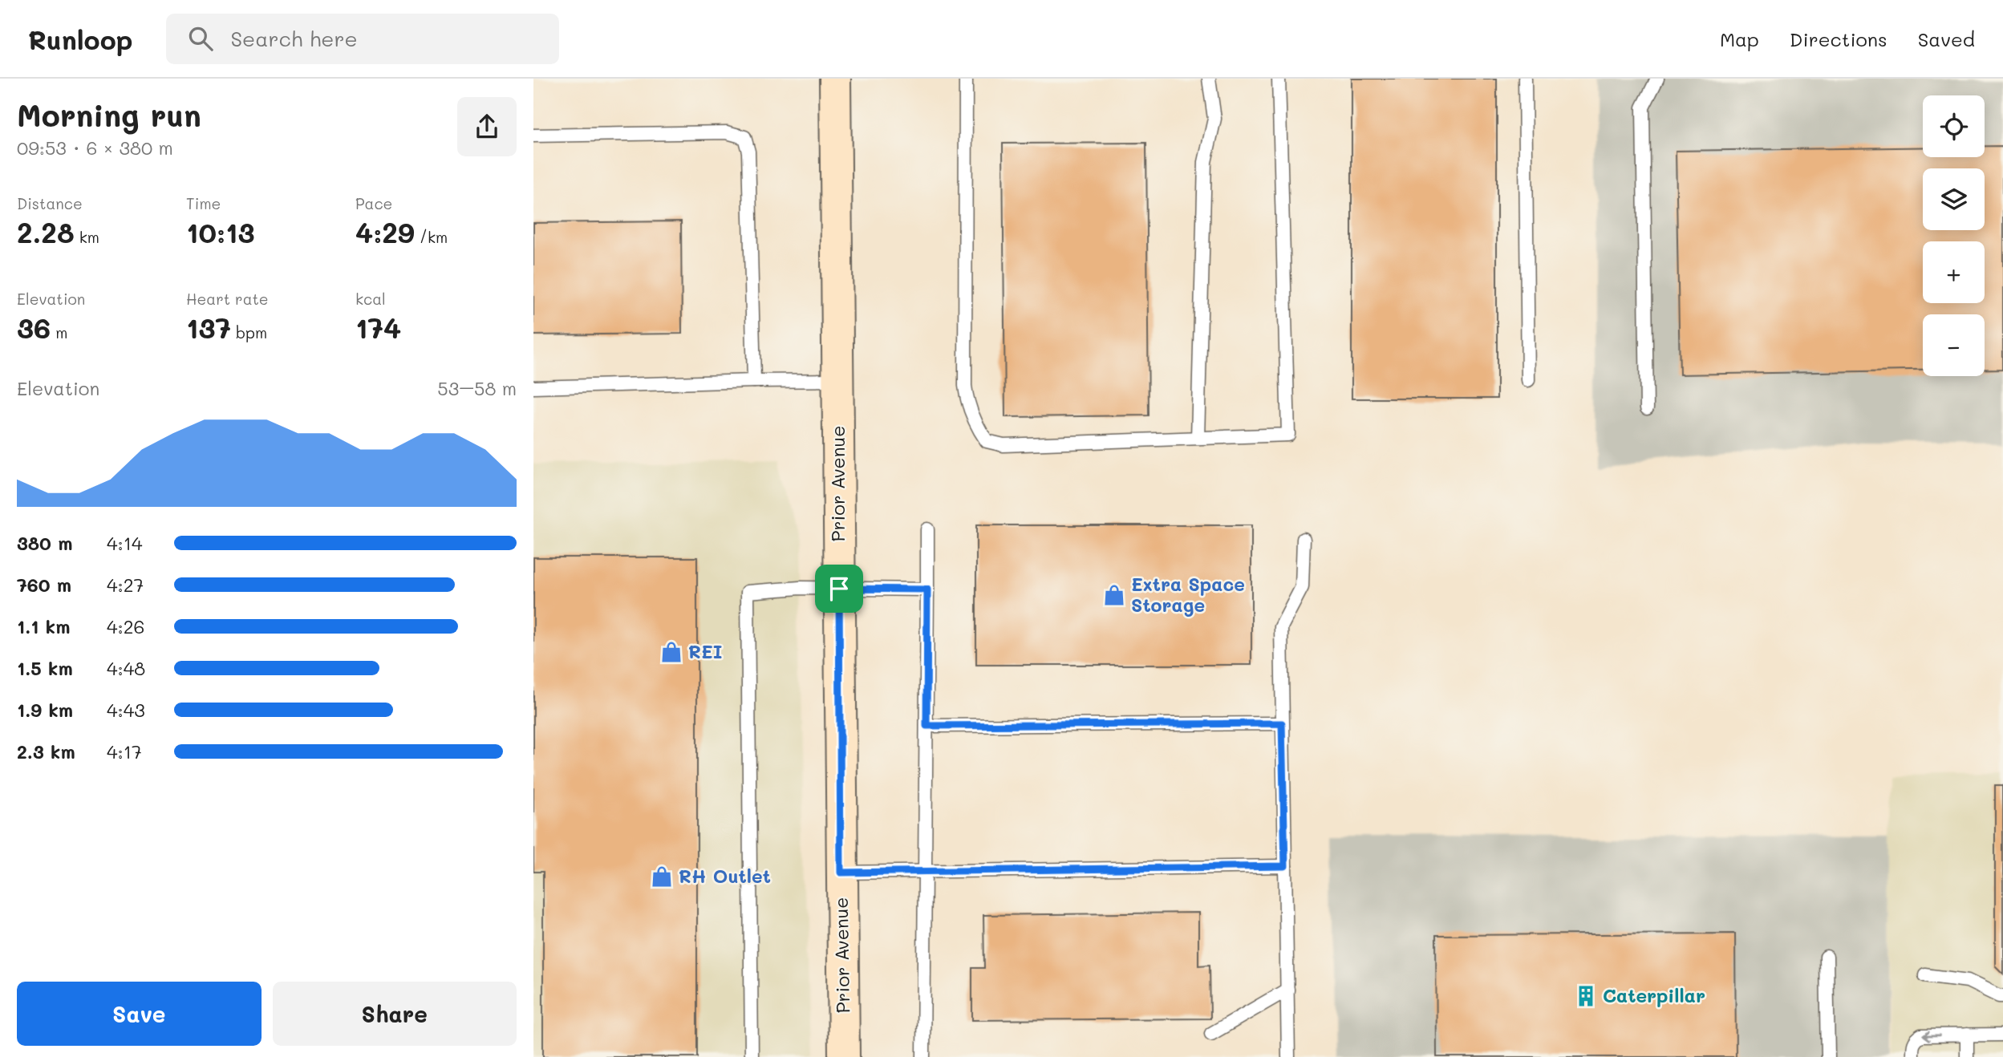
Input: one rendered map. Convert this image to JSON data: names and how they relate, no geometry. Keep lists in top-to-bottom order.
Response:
{
  "streets": {
    "street": ["Prior Avenue"]
  },
  "places": {
    "shop": ["Extra Space Storage", "REI", "RH Outlet"],
    "building": ["Caterpillar"]
  },
  "page": {
    "header": "Runloop",
    "search": "Search here",
    "nav": ["Map", "Directions", "Saved"],
    "heading": ["Morning run", "09:53 · 6 × 380 m"],
    "map_buttons": ["+", "−"],
    "stats": [
      ["Distance", "2.28 km"],
      ["Time", "10:13"],
      ["Pace", "4:29 /km"],
      ["Elevation", "36 m"],
      ["Heart rate", "137 bpm"],
      ["kcal", "174"]
    ],
    "chart": ["Elevation", "53–58 m"],
    "list": [
      {
        "name": "380 m",
        "note": "4:14"
      },
      {
        "name": "760 m",
        "note": "4:27"
      },
      {
        "name": "1.1 km",
        "note": "4:26"
      },
      {
        "name": "1.5 km",
        "note": "4:48"
      },
      {
        "name": "1.9 km",
        "note": "4:43"
      },
      {
        "name": "2.3 km",
        "note": "4:17"
      }
    ],
    "buttons": ["Save", "Share"]
  }
}
